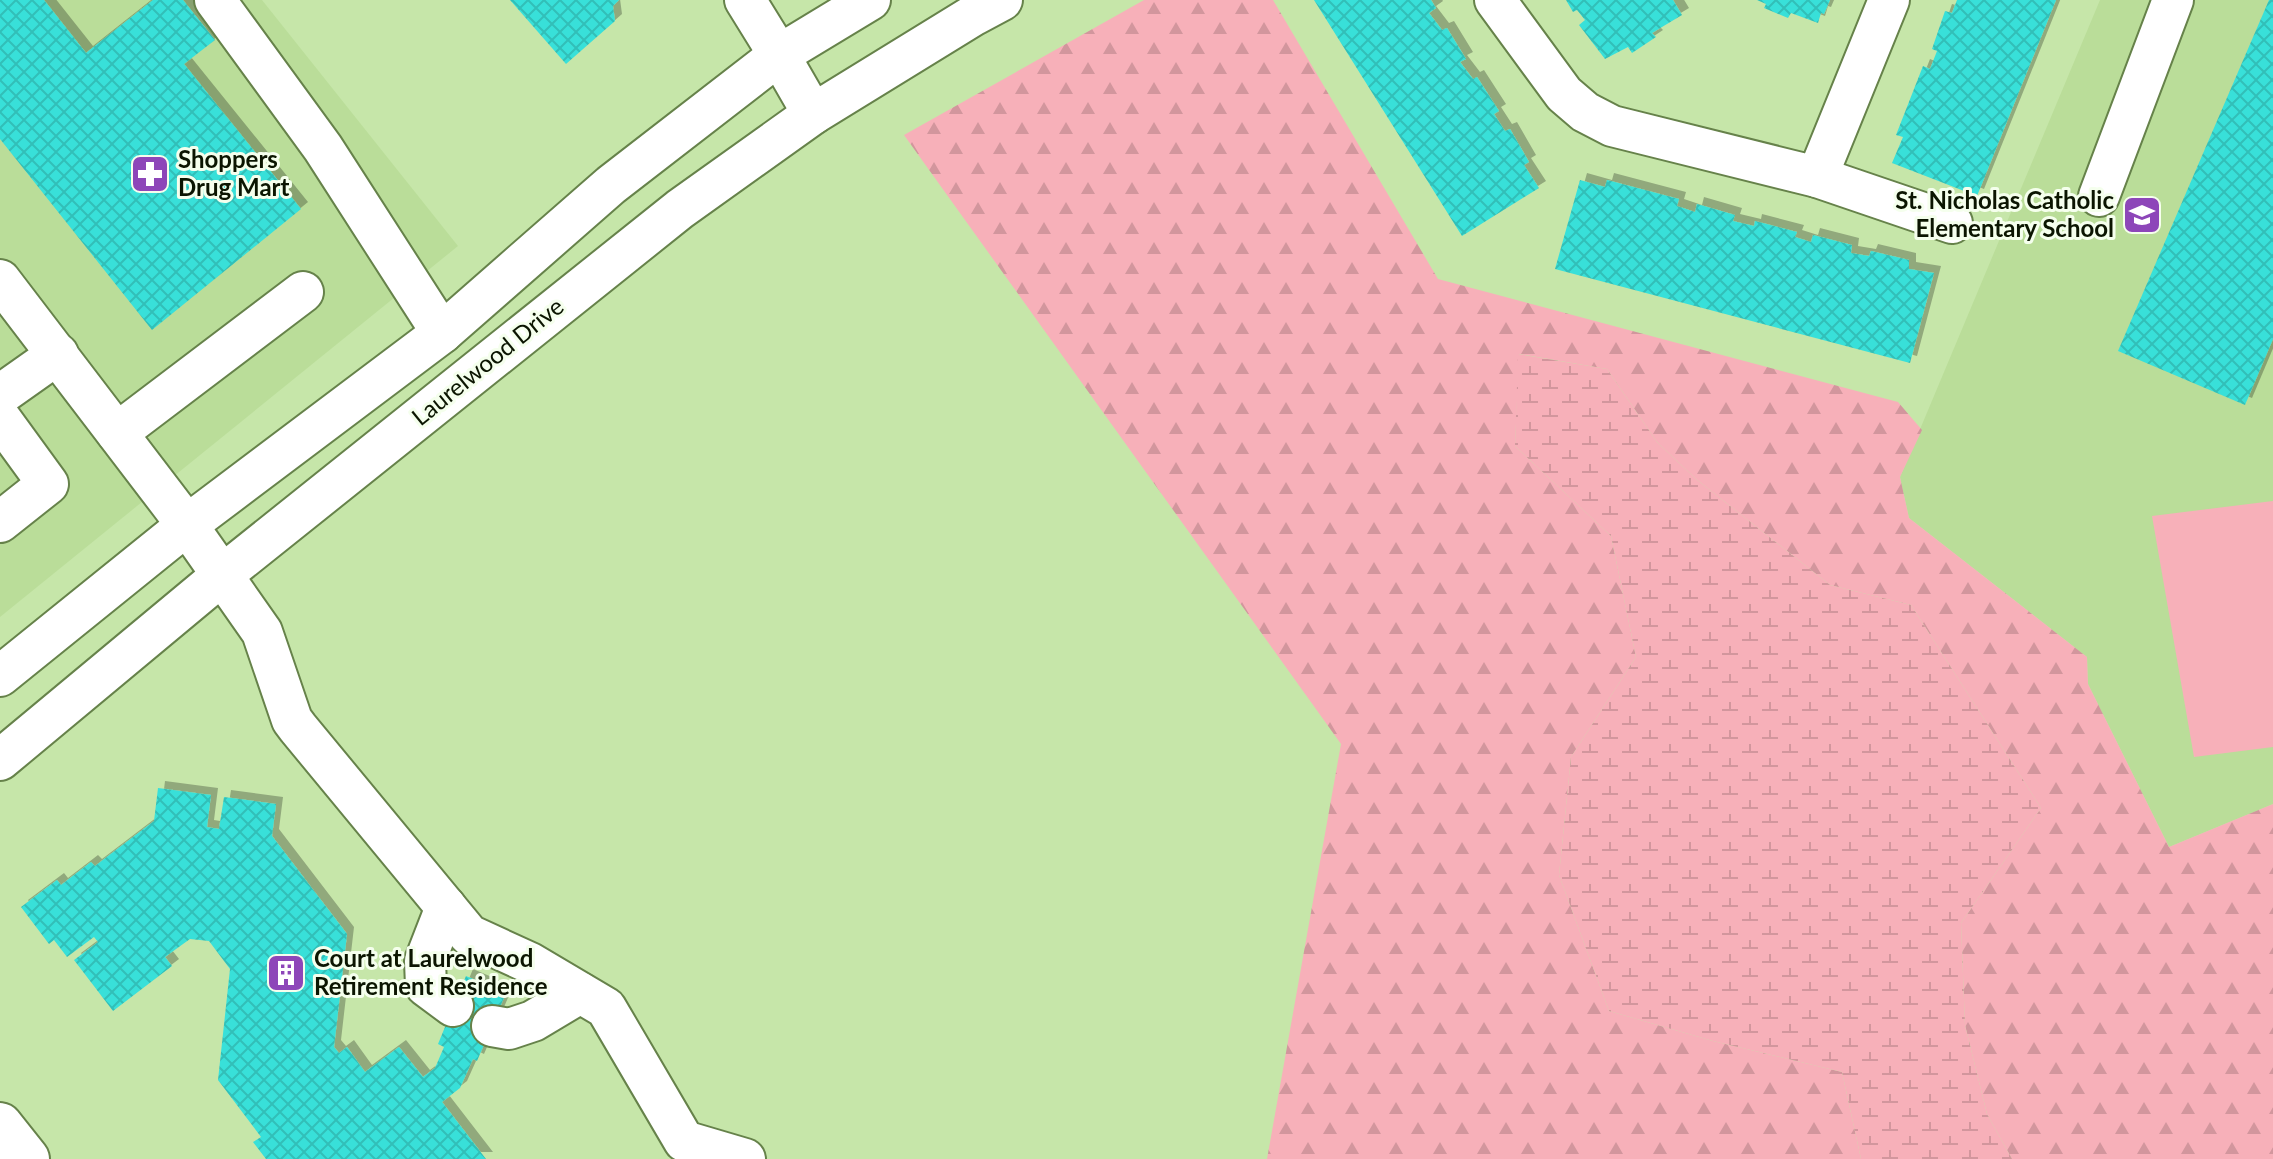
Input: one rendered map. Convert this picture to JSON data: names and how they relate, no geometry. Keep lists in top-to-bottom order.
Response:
{
  "streets": {
    "street": ["Laurelwood Drive"]
  },
  "places": {
    "pharmacy": ["Shoppers Drug Mart"],
    "school or university": ["St. Nicholas Catholic Elementary School"],
    "building": ["Court at Laurelwood Retirement Residence"]
  }
}
